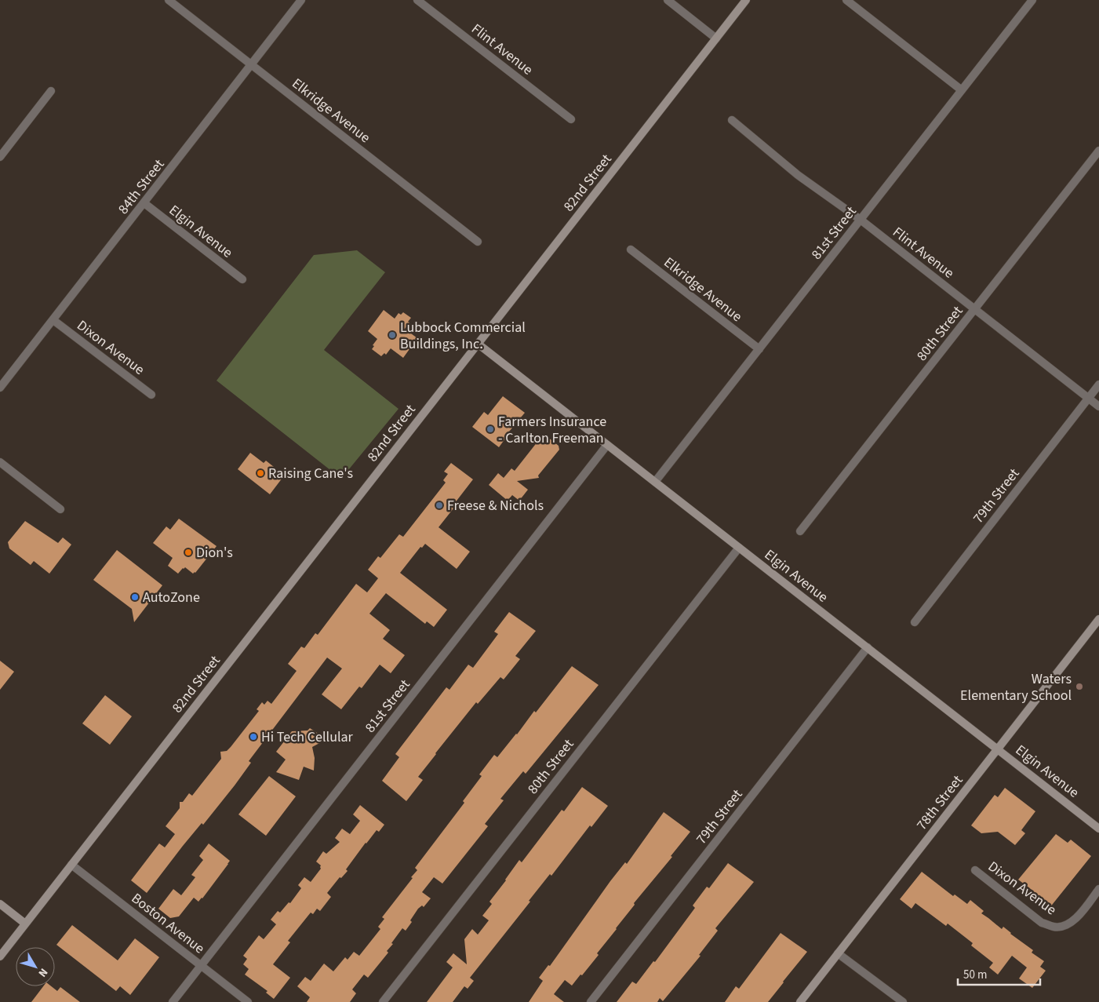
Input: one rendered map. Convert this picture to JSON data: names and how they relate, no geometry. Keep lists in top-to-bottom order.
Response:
{
  "streets": {
    "street": [
      "Flint Avenue",
      "Elkridge Avenue",
      "82nd Street",
      "84th Street",
      "Elgin Avenue",
      "81st Street",
      "80th Street",
      "Dixon Avenue",
      "79th Street",
      "78th Street",
      "Boston Avenue"
    ]
  },
  "crossings": [
    ["Flint Avenue", "81st Street"],
    ["Flint Avenue", "80th Street"],
    ["Flint Avenue", "79th Street"],
    ["Elkridge Avenue", "84th Street"],
    ["Elkridge Avenue", "81st Street"],
    ["82nd Street", "Elgin Avenue"],
    ["82nd Street", "Boston Avenue"],
    ["84th Street", "Elgin Avenue"],
    ["84th Street", "Dixon Avenue"],
    ["Elgin Avenue", "81st Street"],
    ["Elgin Avenue", "80th Street"],
    ["Elgin Avenue", "79th Street"],
    ["Elgin Avenue", "78th Street"],
    ["81st Street", "Boston Avenue"]
  ],
  "places": [
    "Lubbock Commercial Buildings, Inc.",
    "Farmers Insurance - Carlton Freeman",
    "Raising Cane's",
    "Freese & Nichols",
    "Dion's",
    "AutoZone",
    "Waters Elementary School",
    "Hi Tech Cellular"
  ],
  "scale_bar": "50 m",
  "north": "bottom right"
}
